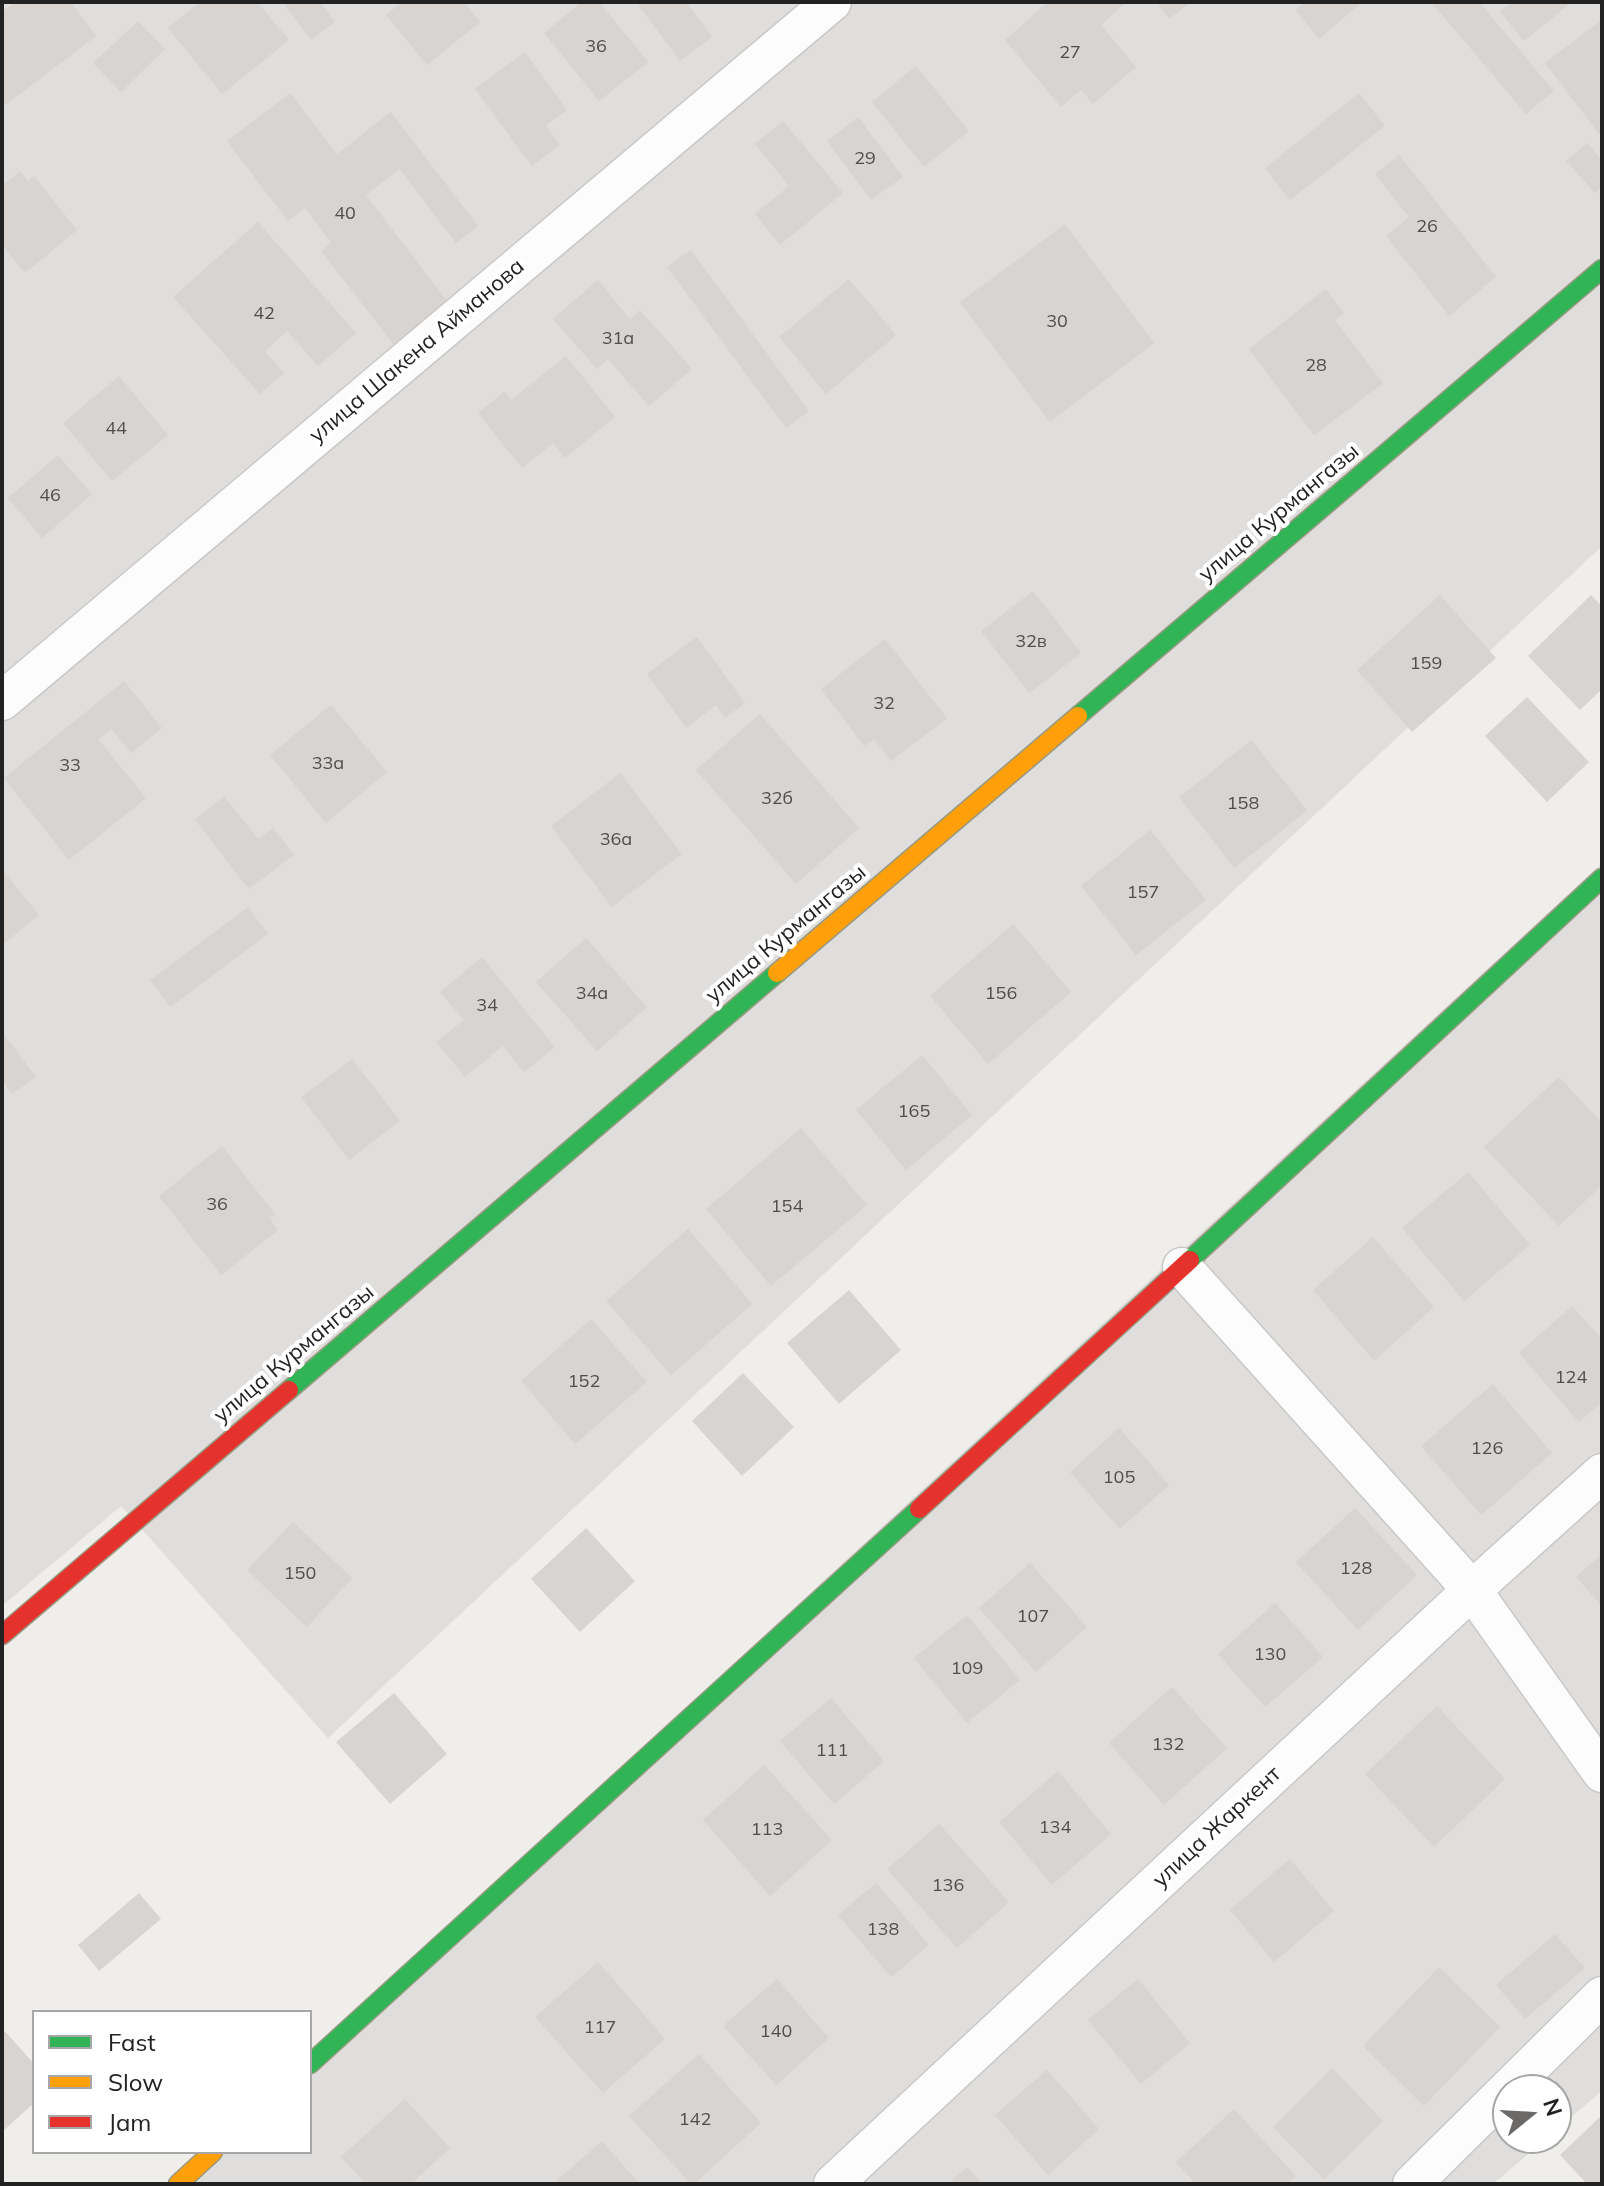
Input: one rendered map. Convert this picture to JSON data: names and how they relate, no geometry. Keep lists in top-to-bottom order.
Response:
{
  "streets": {
    "street": ["улица Шакена Айманова", "улица Курмангазы", "улица Жаркент"]
  },
  "house_numbers": [
    "36",
    "27",
    "29",
    "40",
    "26",
    "42",
    "30",
    "31а",
    "28",
    "44",
    "46",
    "32в",
    "159",
    "32",
    "33а",
    "33",
    "32б",
    "158",
    "36а",
    "157",
    "34а",
    "156",
    "34",
    "165",
    "36",
    "154",
    "124",
    "152",
    "126",
    "105",
    "128",
    "150",
    "107",
    "130",
    "109",
    "132",
    "111",
    "134",
    "113",
    "136",
    "138",
    "117",
    "140",
    "142"
  ],
  "legend": ["Fast", "Slow", "Jam"],
  "north": "right"
}
